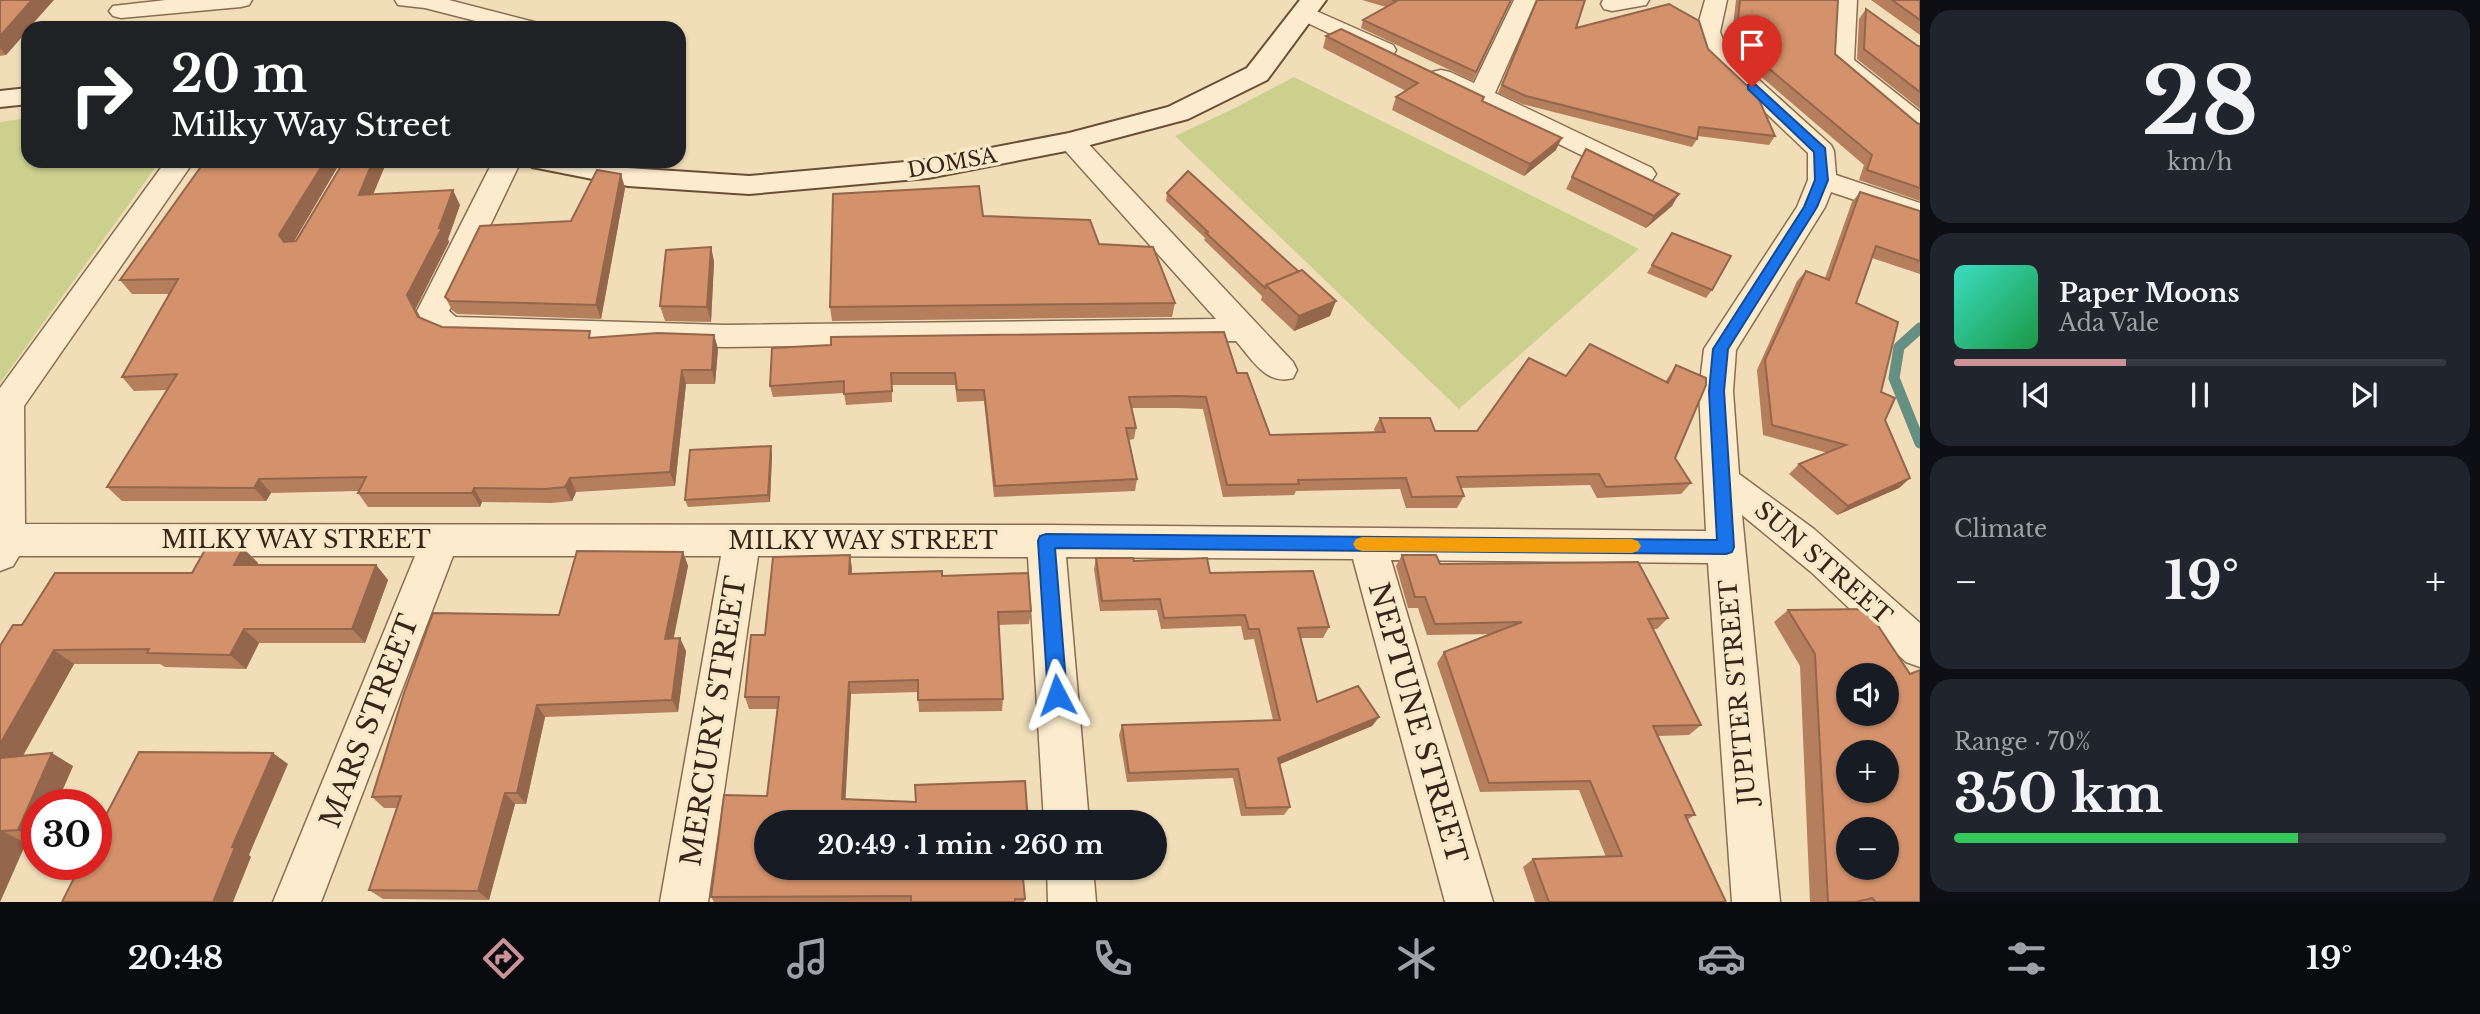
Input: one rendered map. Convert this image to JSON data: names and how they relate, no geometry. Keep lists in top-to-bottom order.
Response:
{
  "streets": {
    "main road": ["DOMSA"],
    "street": [
      "MILKY WAY STREET",
      "SUN STREET",
      "JUPITER STREET",
      "MARS STREET",
      "MERCURY STREET",
      "NEPTUNE STREET"
    ]
  },
  "crossings": [
    ["MILKY WAY STREET", "JUPITER STREET"],
    ["MILKY WAY STREET", "MARS STREET"],
    ["MILKY WAY STREET", "MERCURY STREET"],
    ["MILKY WAY STREET", "NEPTUNE STREET"],
    ["SUN STREET", "JUPITER STREET"]
  ],
  "page": {
    "tile": [
      ["28", "km/h"],
      "Climate",
      ["Range · 70%", "350 km"]
    ],
    "turn": ["20 m", "Milky Way Street"],
    "song": ["Paper Moons", "Ada Vale"],
    "heat": ["−", "19°", "+"],
    "map_buttons": ["+", "−"],
    "limit": "30",
    "trip": "20:49 · 1 min · 260 m",
    "tabs": ["20:48", "19°"]
  }
}
